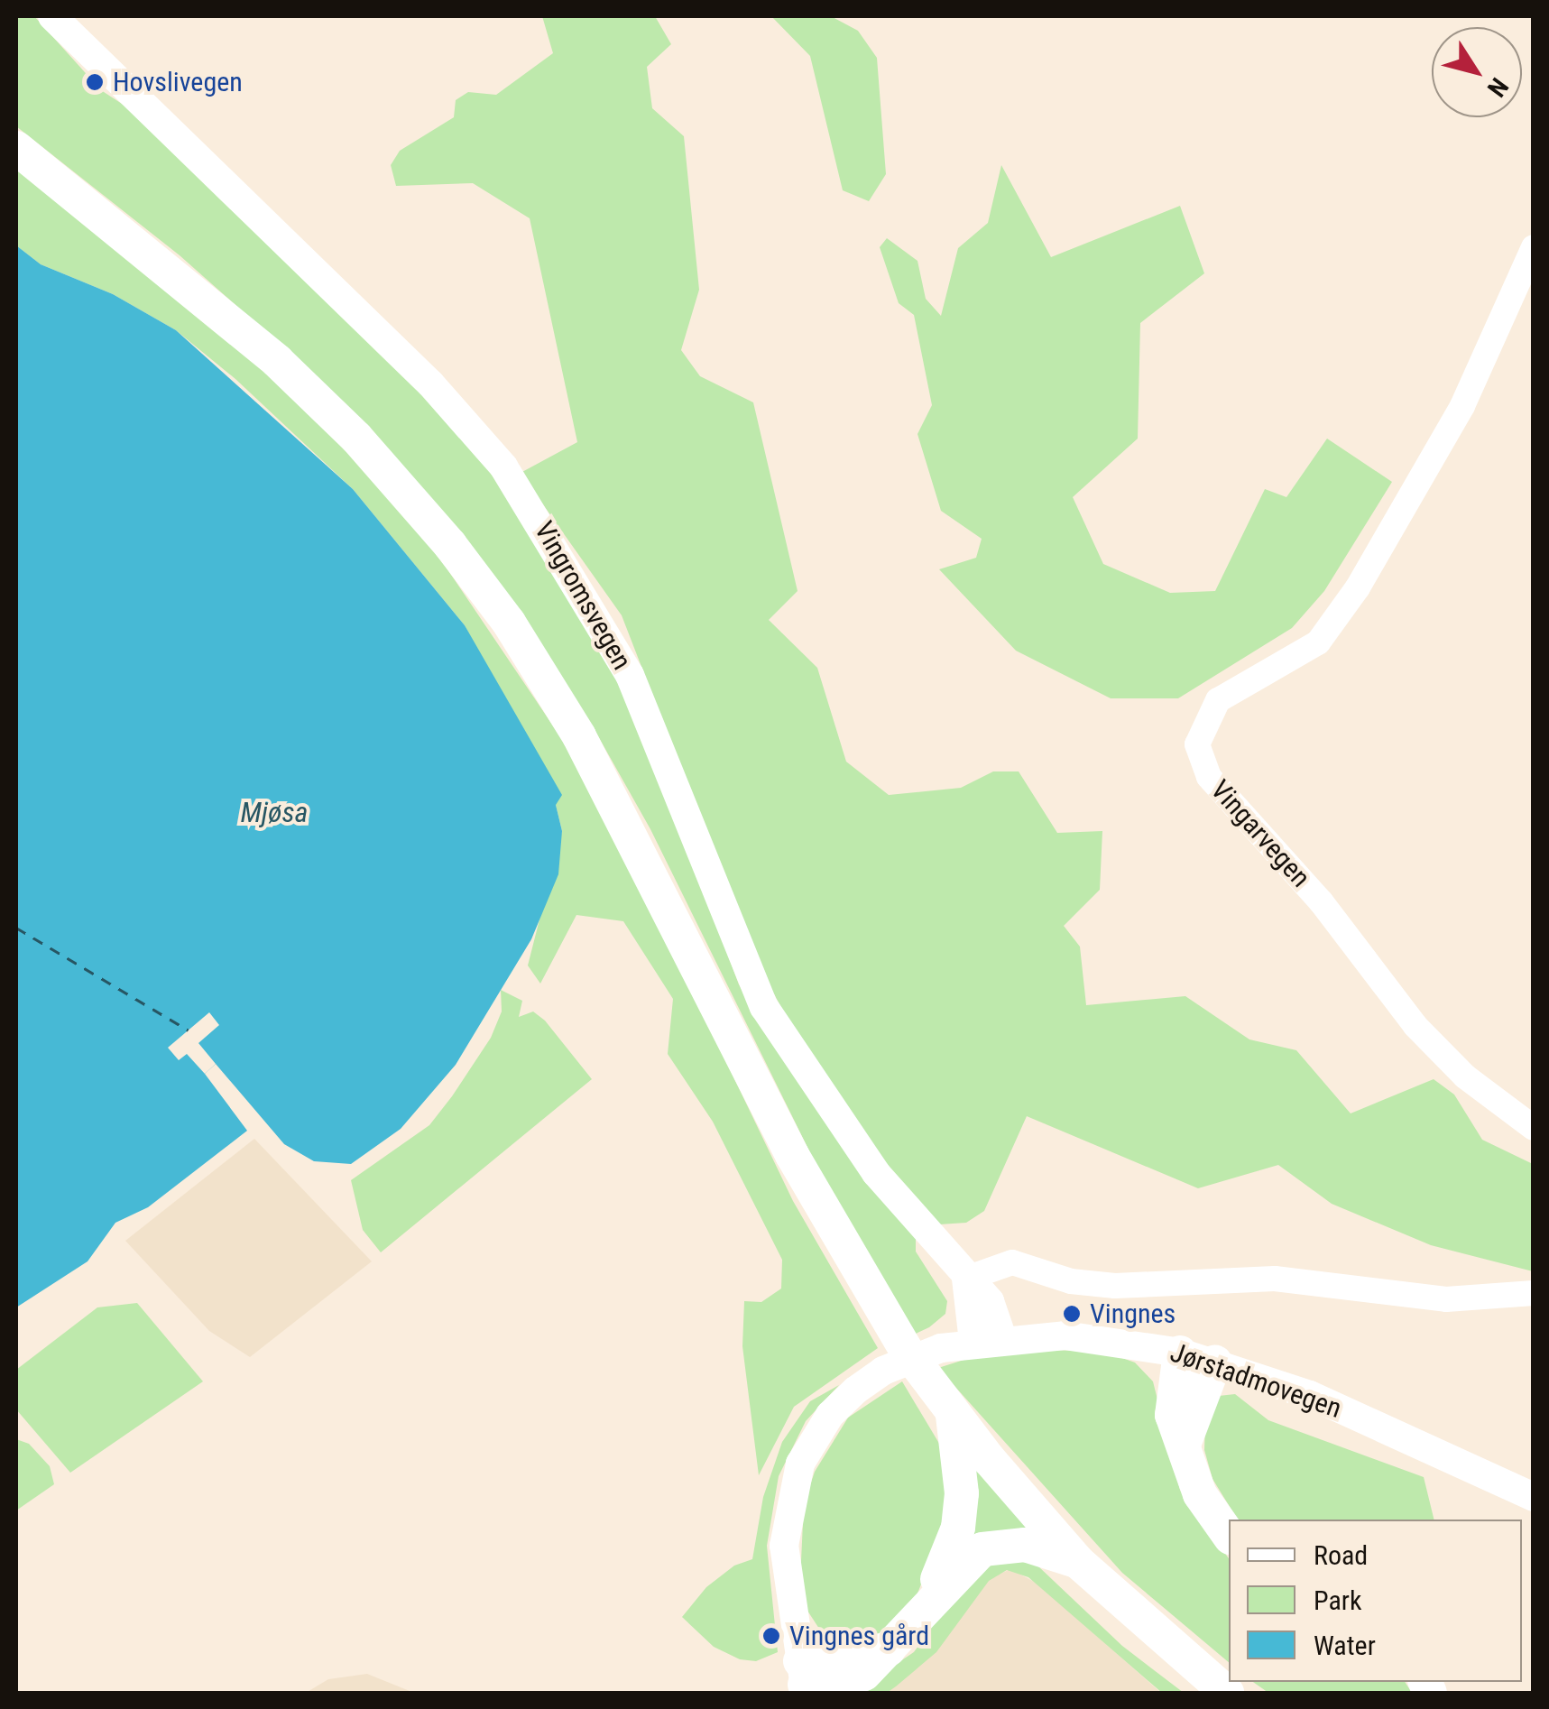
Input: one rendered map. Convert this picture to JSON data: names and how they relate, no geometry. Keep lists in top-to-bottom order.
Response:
{
  "streets": {
    "main road": ["Vingromsvegen", "Jørstadmovegen"],
    "street": ["Vingarvegen"]
  },
  "crossings": [
    ["Vingromsvegen", "Jørstadmovegen"]
  ],
  "water": ["Mjøsa"],
  "places": ["Hovslivegen", "Vingnes", "Vingnes gård"],
  "legend": ["Road", "Park", "Water"],
  "north": "bottom right"
}
